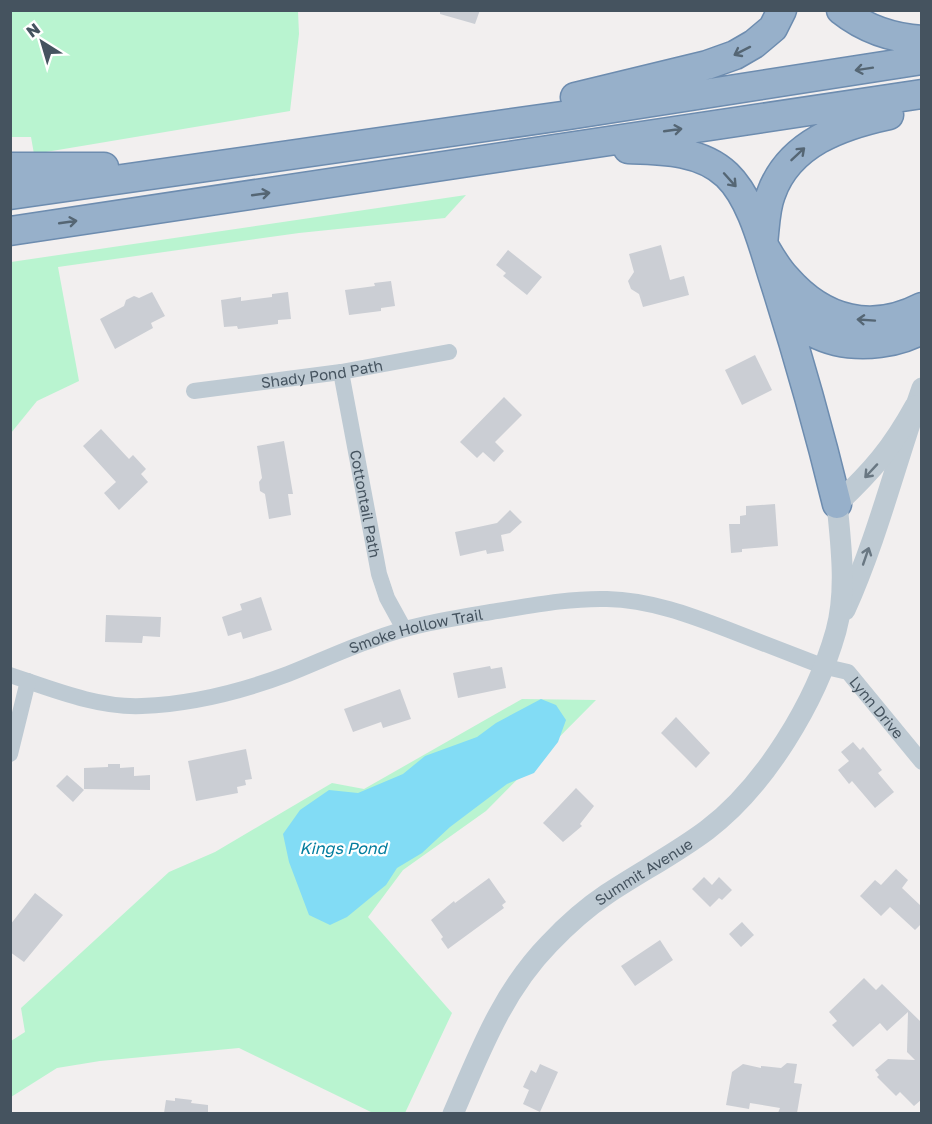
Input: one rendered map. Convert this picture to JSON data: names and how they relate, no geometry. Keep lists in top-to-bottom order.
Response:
{
  "streets": {
    "street": [
      "Shady Pond Path",
      "Cottontail Path",
      "Smoke Hollow Trail",
      "Lynn Drive",
      "Summit Avenue"
    ]
  },
  "crossings": [
    ["Shady Pond Path", "Cottontail Path"],
    ["Cottontail Path", "Smoke Hollow Trail"],
    ["Smoke Hollow Trail", "Lynn Drive"],
    ["Smoke Hollow Trail", "Summit Avenue"],
    ["Lynn Drive", "Summit Avenue"]
  ],
  "water": ["Kings Pond"],
  "north": "top left"
}
